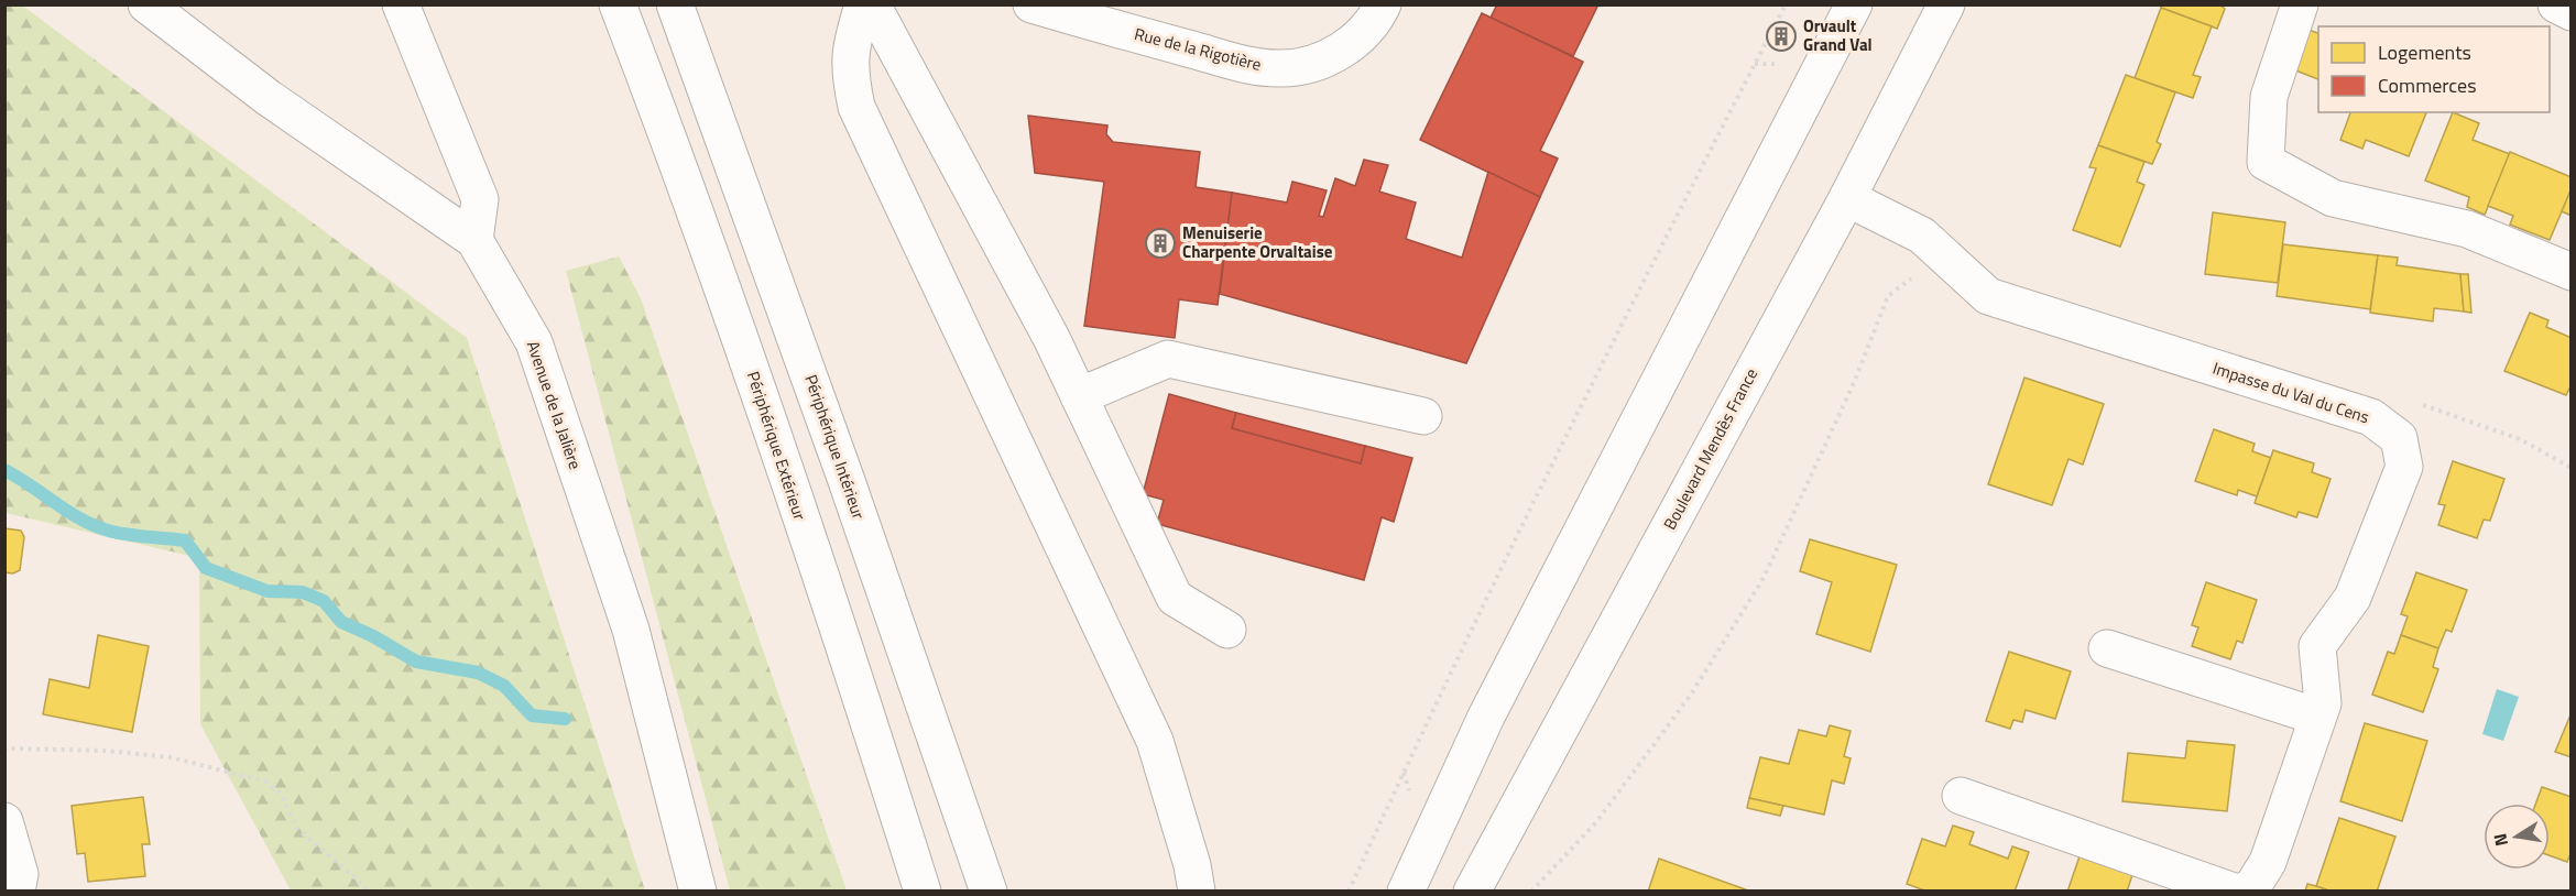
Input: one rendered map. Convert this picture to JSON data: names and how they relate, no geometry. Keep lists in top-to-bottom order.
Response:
{
  "streets": {
    "main road": [
      "Rue de la Rigotière",
      "Impasse du Val du Cens",
      "Avenue de la Jalière",
      "Périphérique Extérieur",
      "Périphérique Intérieur",
      "Boulevard Mendès France"
    ]
  },
  "crossings": [
    ["Impasse du Val du Cens", "Boulevard Mendès France"]
  ],
  "places": {
    "building": ["Orvault Grand Val", "Menuiserie Charpente Orvaltaise"]
  },
  "legend": ["Logements", "Commerces"],
  "north": "left"
}
